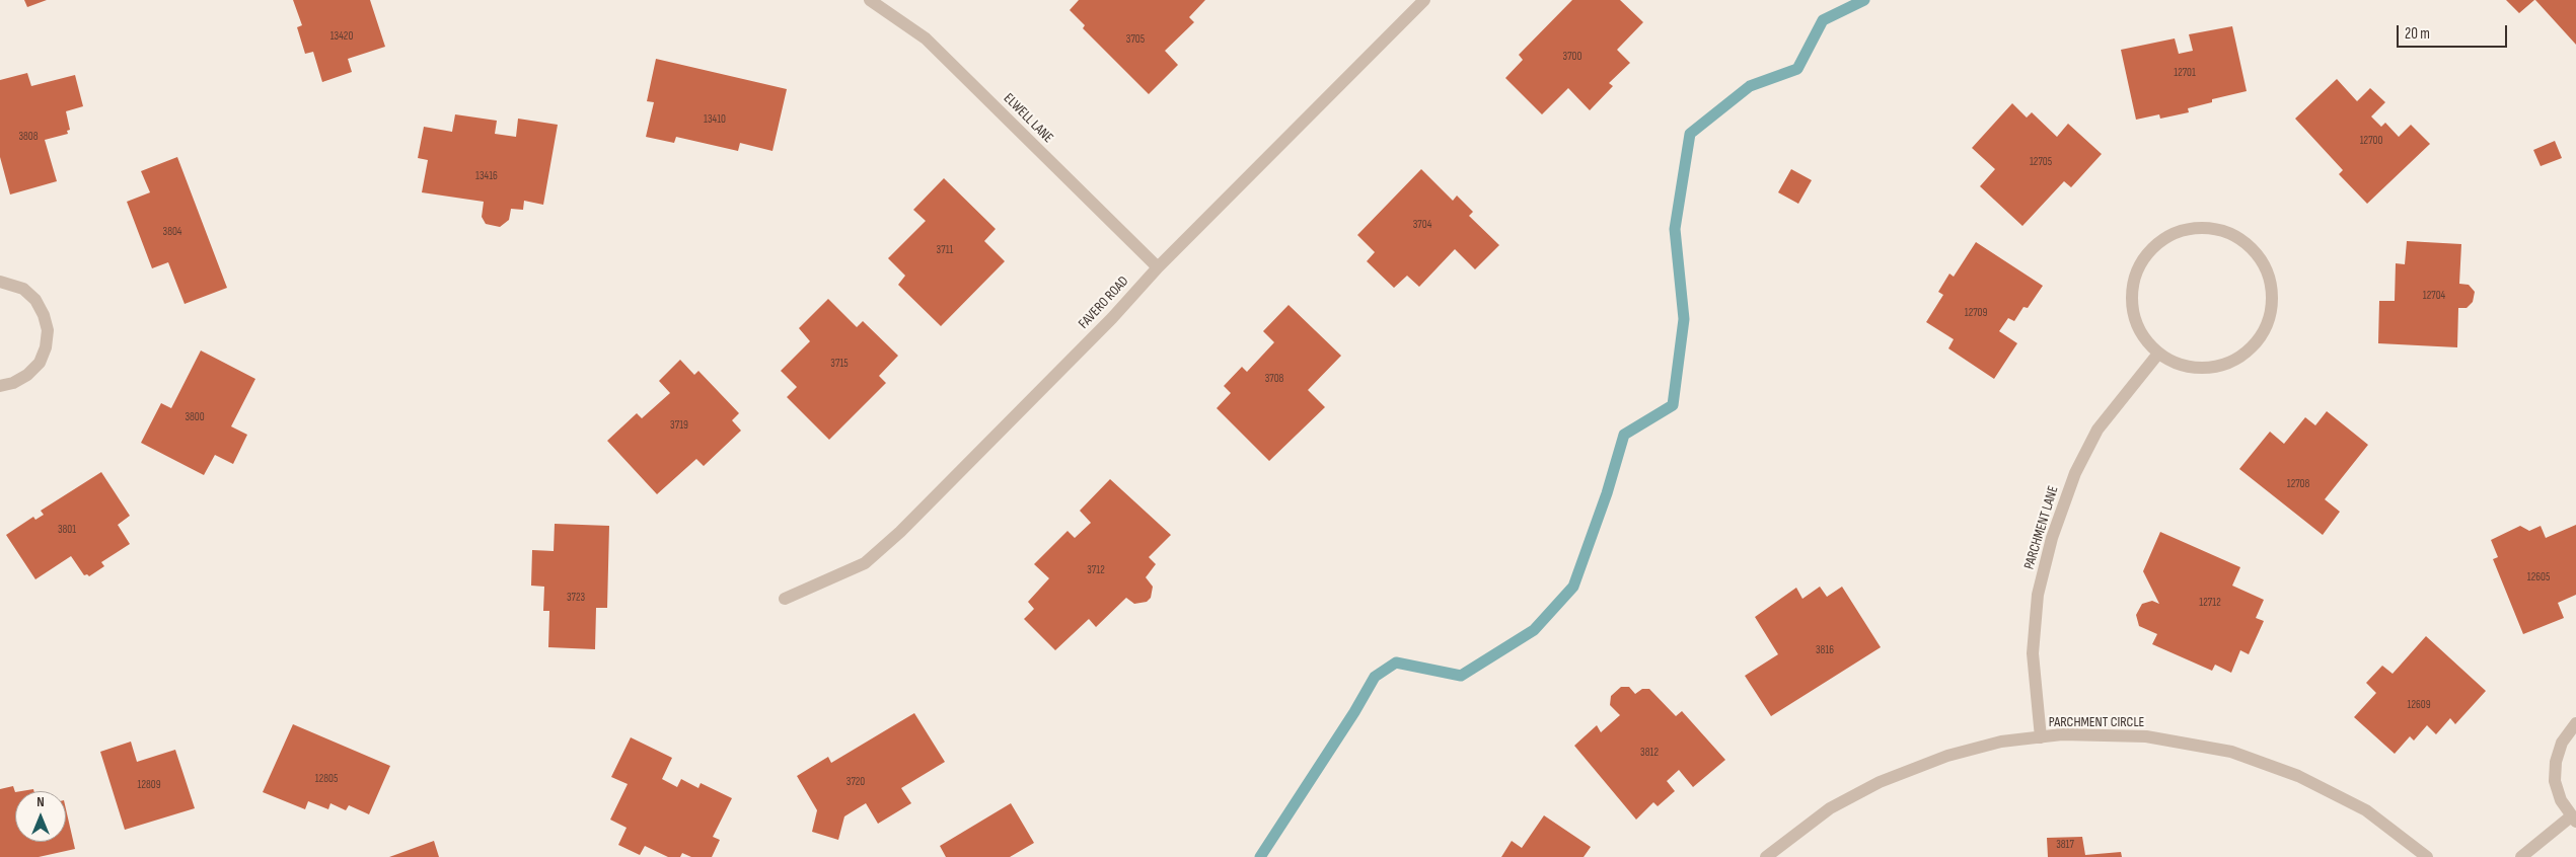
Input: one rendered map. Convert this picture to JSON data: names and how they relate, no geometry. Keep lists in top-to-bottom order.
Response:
{
  "streets": {
    "street": [
      "ELWELL LANE",
      "FAVERO ROAD",
      "PARCHMENT LANE",
      "PARCHMENT CIRCLE"
    ]
  },
  "crossings": [
    ["ELWELL LANE", "FAVERO ROAD"],
    ["PARCHMENT LANE", "PARCHMENT CIRCLE"]
  ],
  "house_numbers": [
    "13420",
    "3705",
    "3700",
    "12701",
    "13410",
    "3808",
    "12700",
    "12705",
    "13416",
    "3704",
    "3804",
    "3711",
    "12704",
    "12709",
    "3715",
    "3708",
    "3800",
    "3719",
    "12708",
    "3801",
    "3712",
    "12605",
    "3723",
    "12712",
    "3816",
    "12609",
    "3812",
    "12805",
    "3720",
    "12809",
    "3817"
  ],
  "scale_bar": "20 m",
  "north": "top"
}
